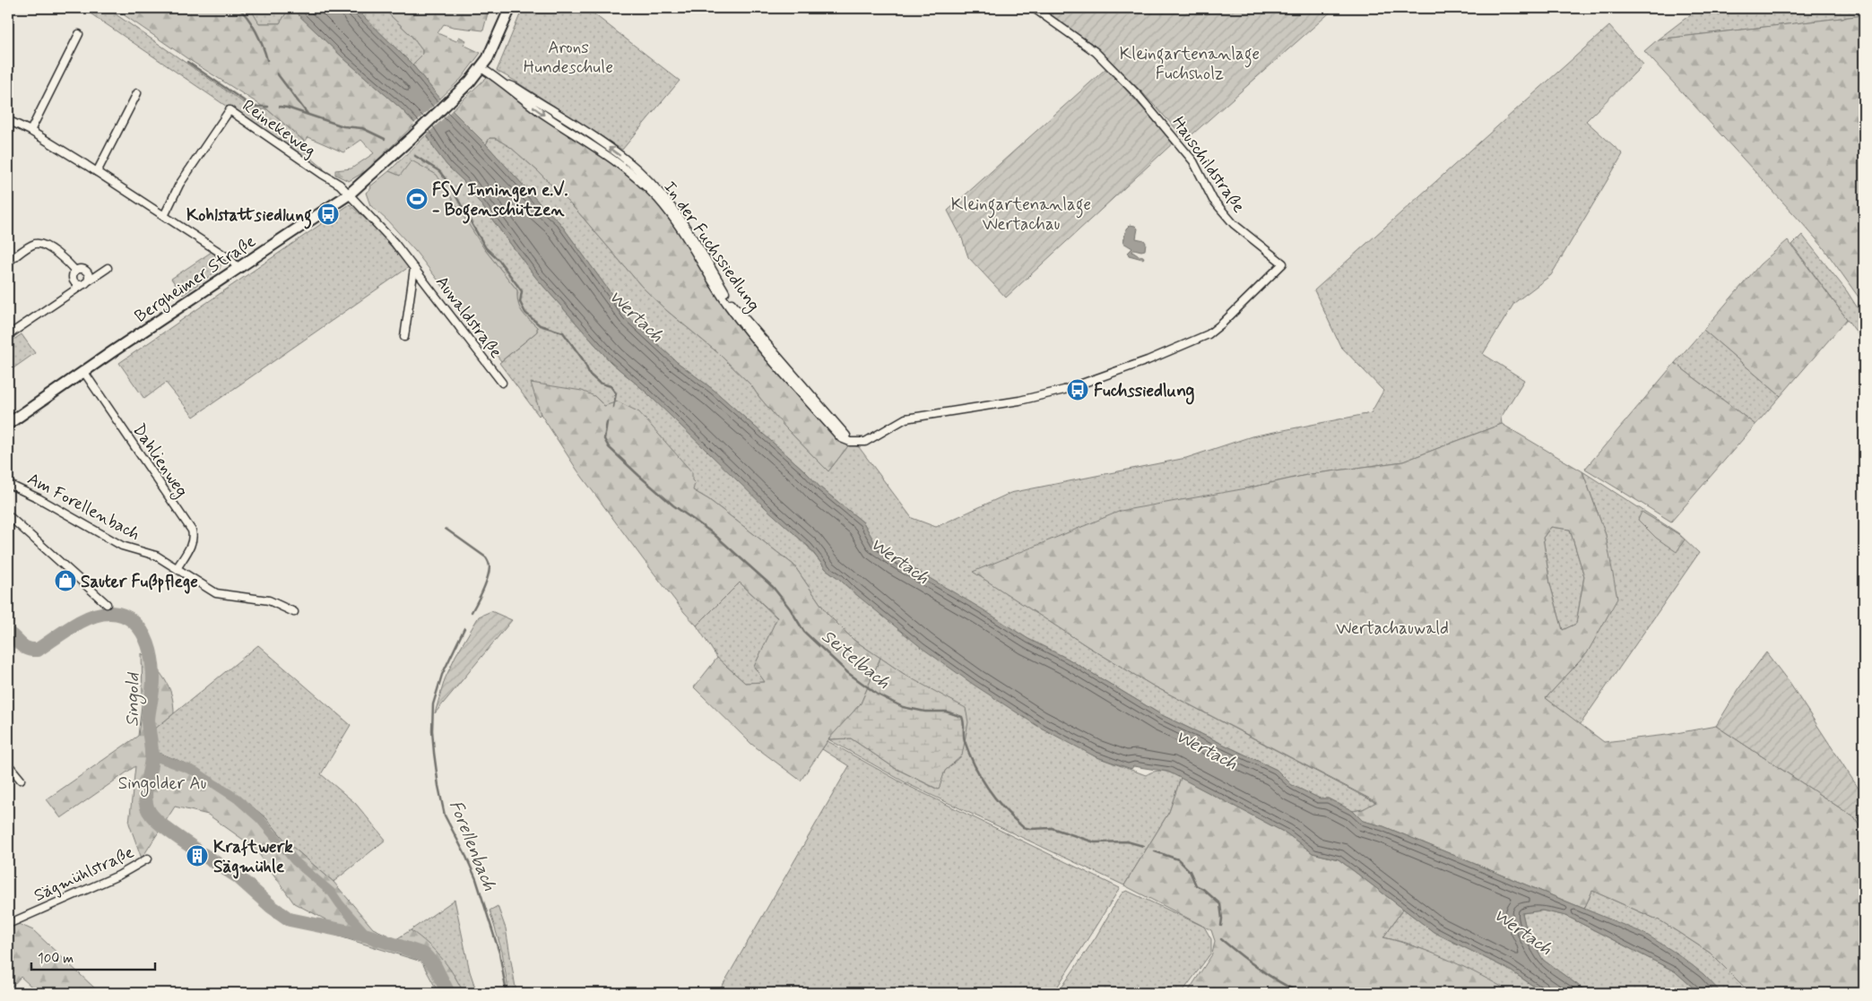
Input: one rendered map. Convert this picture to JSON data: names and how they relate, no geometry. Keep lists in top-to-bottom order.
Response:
{
  "streets": {
    "street": [
      "Reinekeweg",
      "Hauschildstraße",
      "In der Fuchssiedlung",
      "Bergheimer Straße",
      "Auwaldstraße",
      "Dahlienweg",
      "Am Forellenbach",
      "Sägmühlstraße"
    ]
  },
  "crossings": [
    ["Reinekeweg", "Bergheimer Straße"],
    ["Reinekeweg", "Auwaldstraße"],
    ["Hauschildstraße", "In der Fuchssiedlung"],
    ["In der Fuchssiedlung", "Bergheimer Straße"],
    ["Bergheimer Straße", "Auwaldstraße"],
    ["Bergheimer Straße", "Dahlienweg"],
    ["Dahlienweg", "Am Forellenbach"]
  ],
  "water": [
    "Wertach",
    "Seitelbach",
    "Singold",
    "Forellenbach"
  ],
  "parks": [
    "Arons Hundeschule",
    "Kleingartenanlage Fuchsholz",
    "Kleingartenanlage Wertachau",
    "Wertachauwald",
    "Singolder Au"
  ],
  "places": {
    "sports": ["FSV Inningen e.V. - Bogenschützen"],
    "bus stop": ["Kohlstattsiedlung", "Fuchssiedlung"],
    "shop": ["Sauter Fußpflege"],
    "building": ["Kraftwerk Sägmühle"]
  },
  "scale_bar": "100 m"
}
